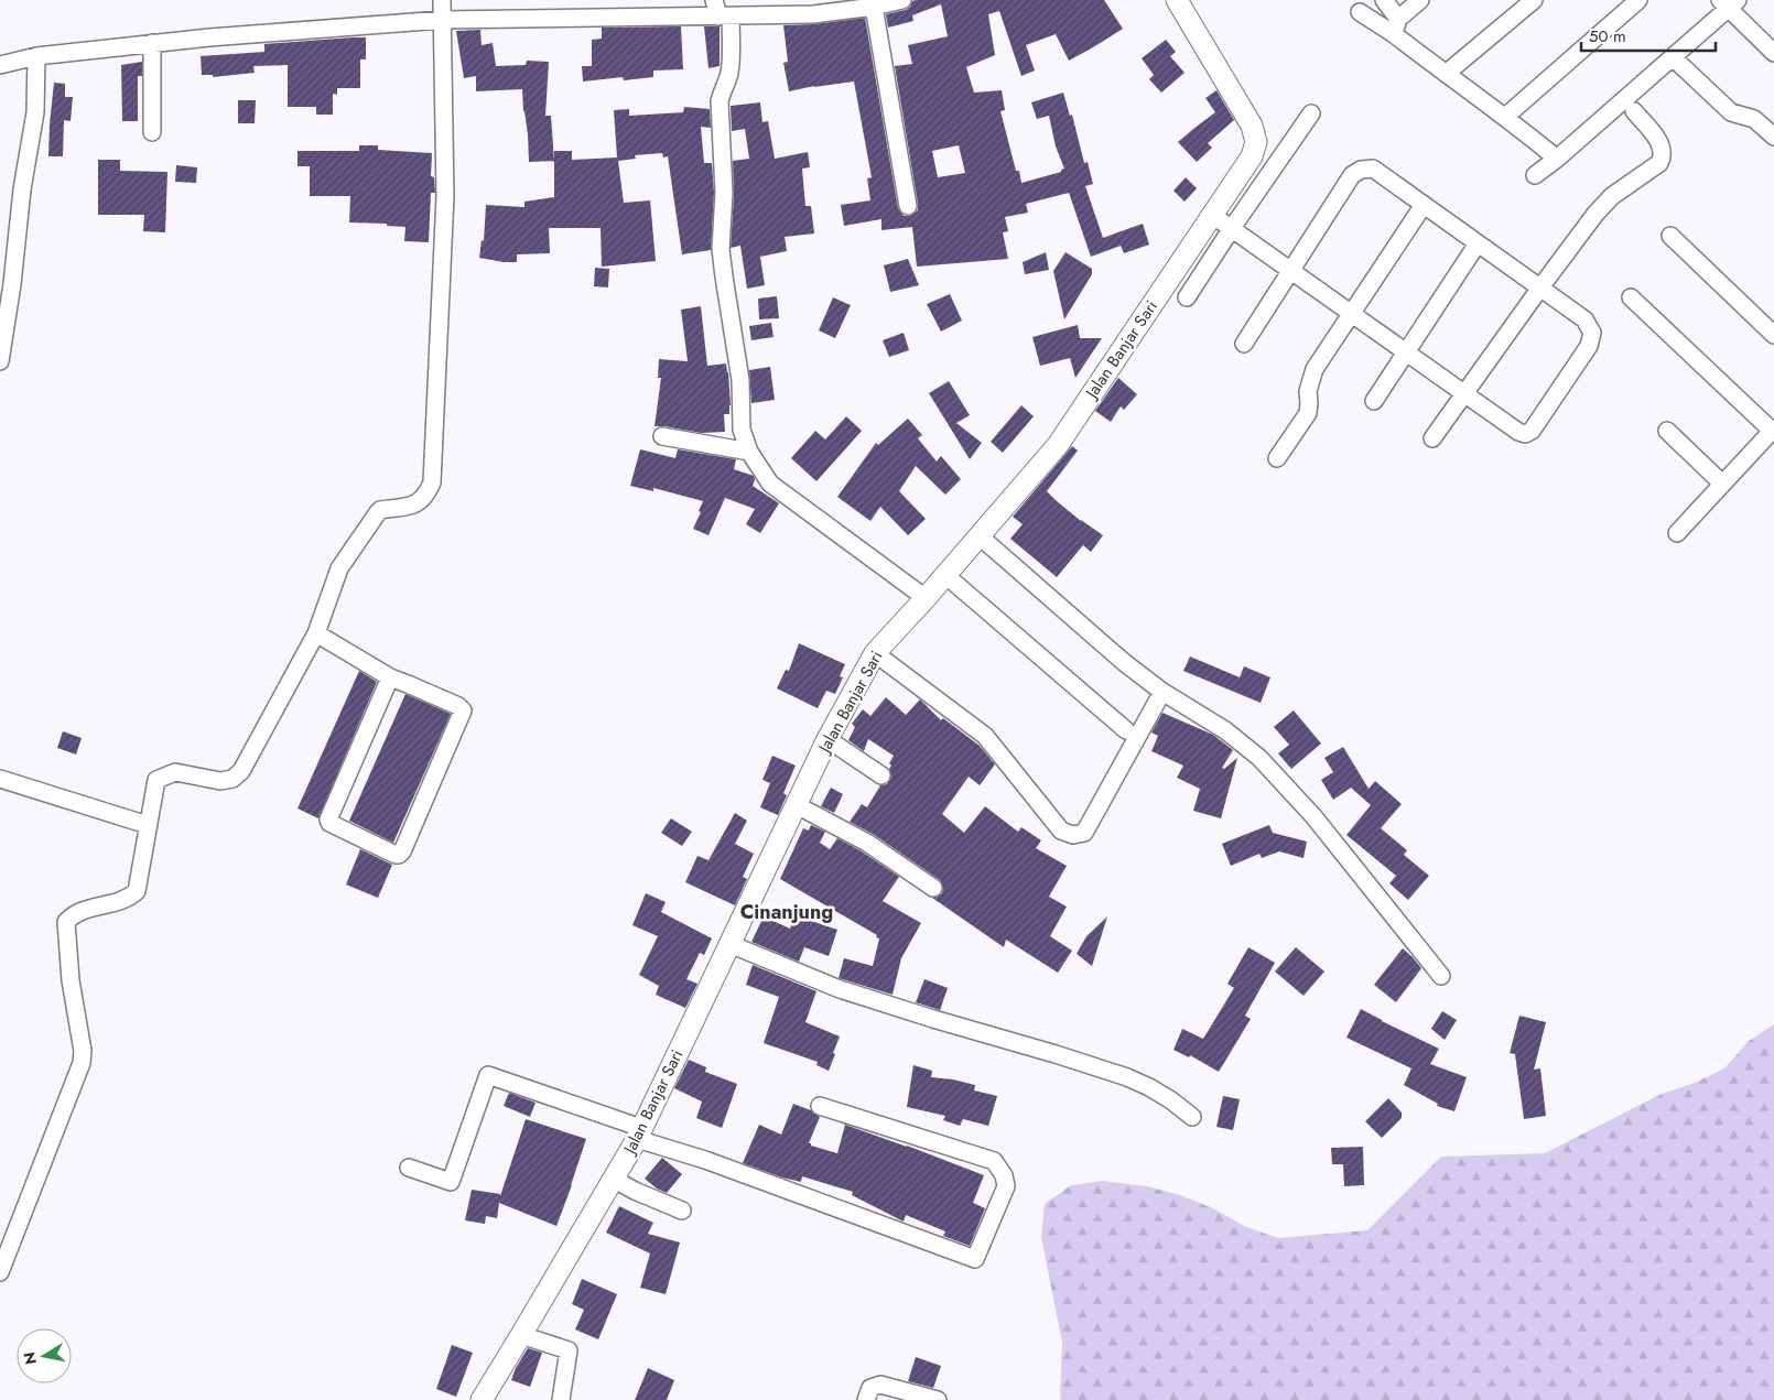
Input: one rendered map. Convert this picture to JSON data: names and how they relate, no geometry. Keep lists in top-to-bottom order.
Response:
{
  "streets": {
    "street": ["Jalan Banjar Sari"]
  },
  "districts": ["Cinanjung"],
  "scale_bar": "50 m",
  "north": "left"
}
